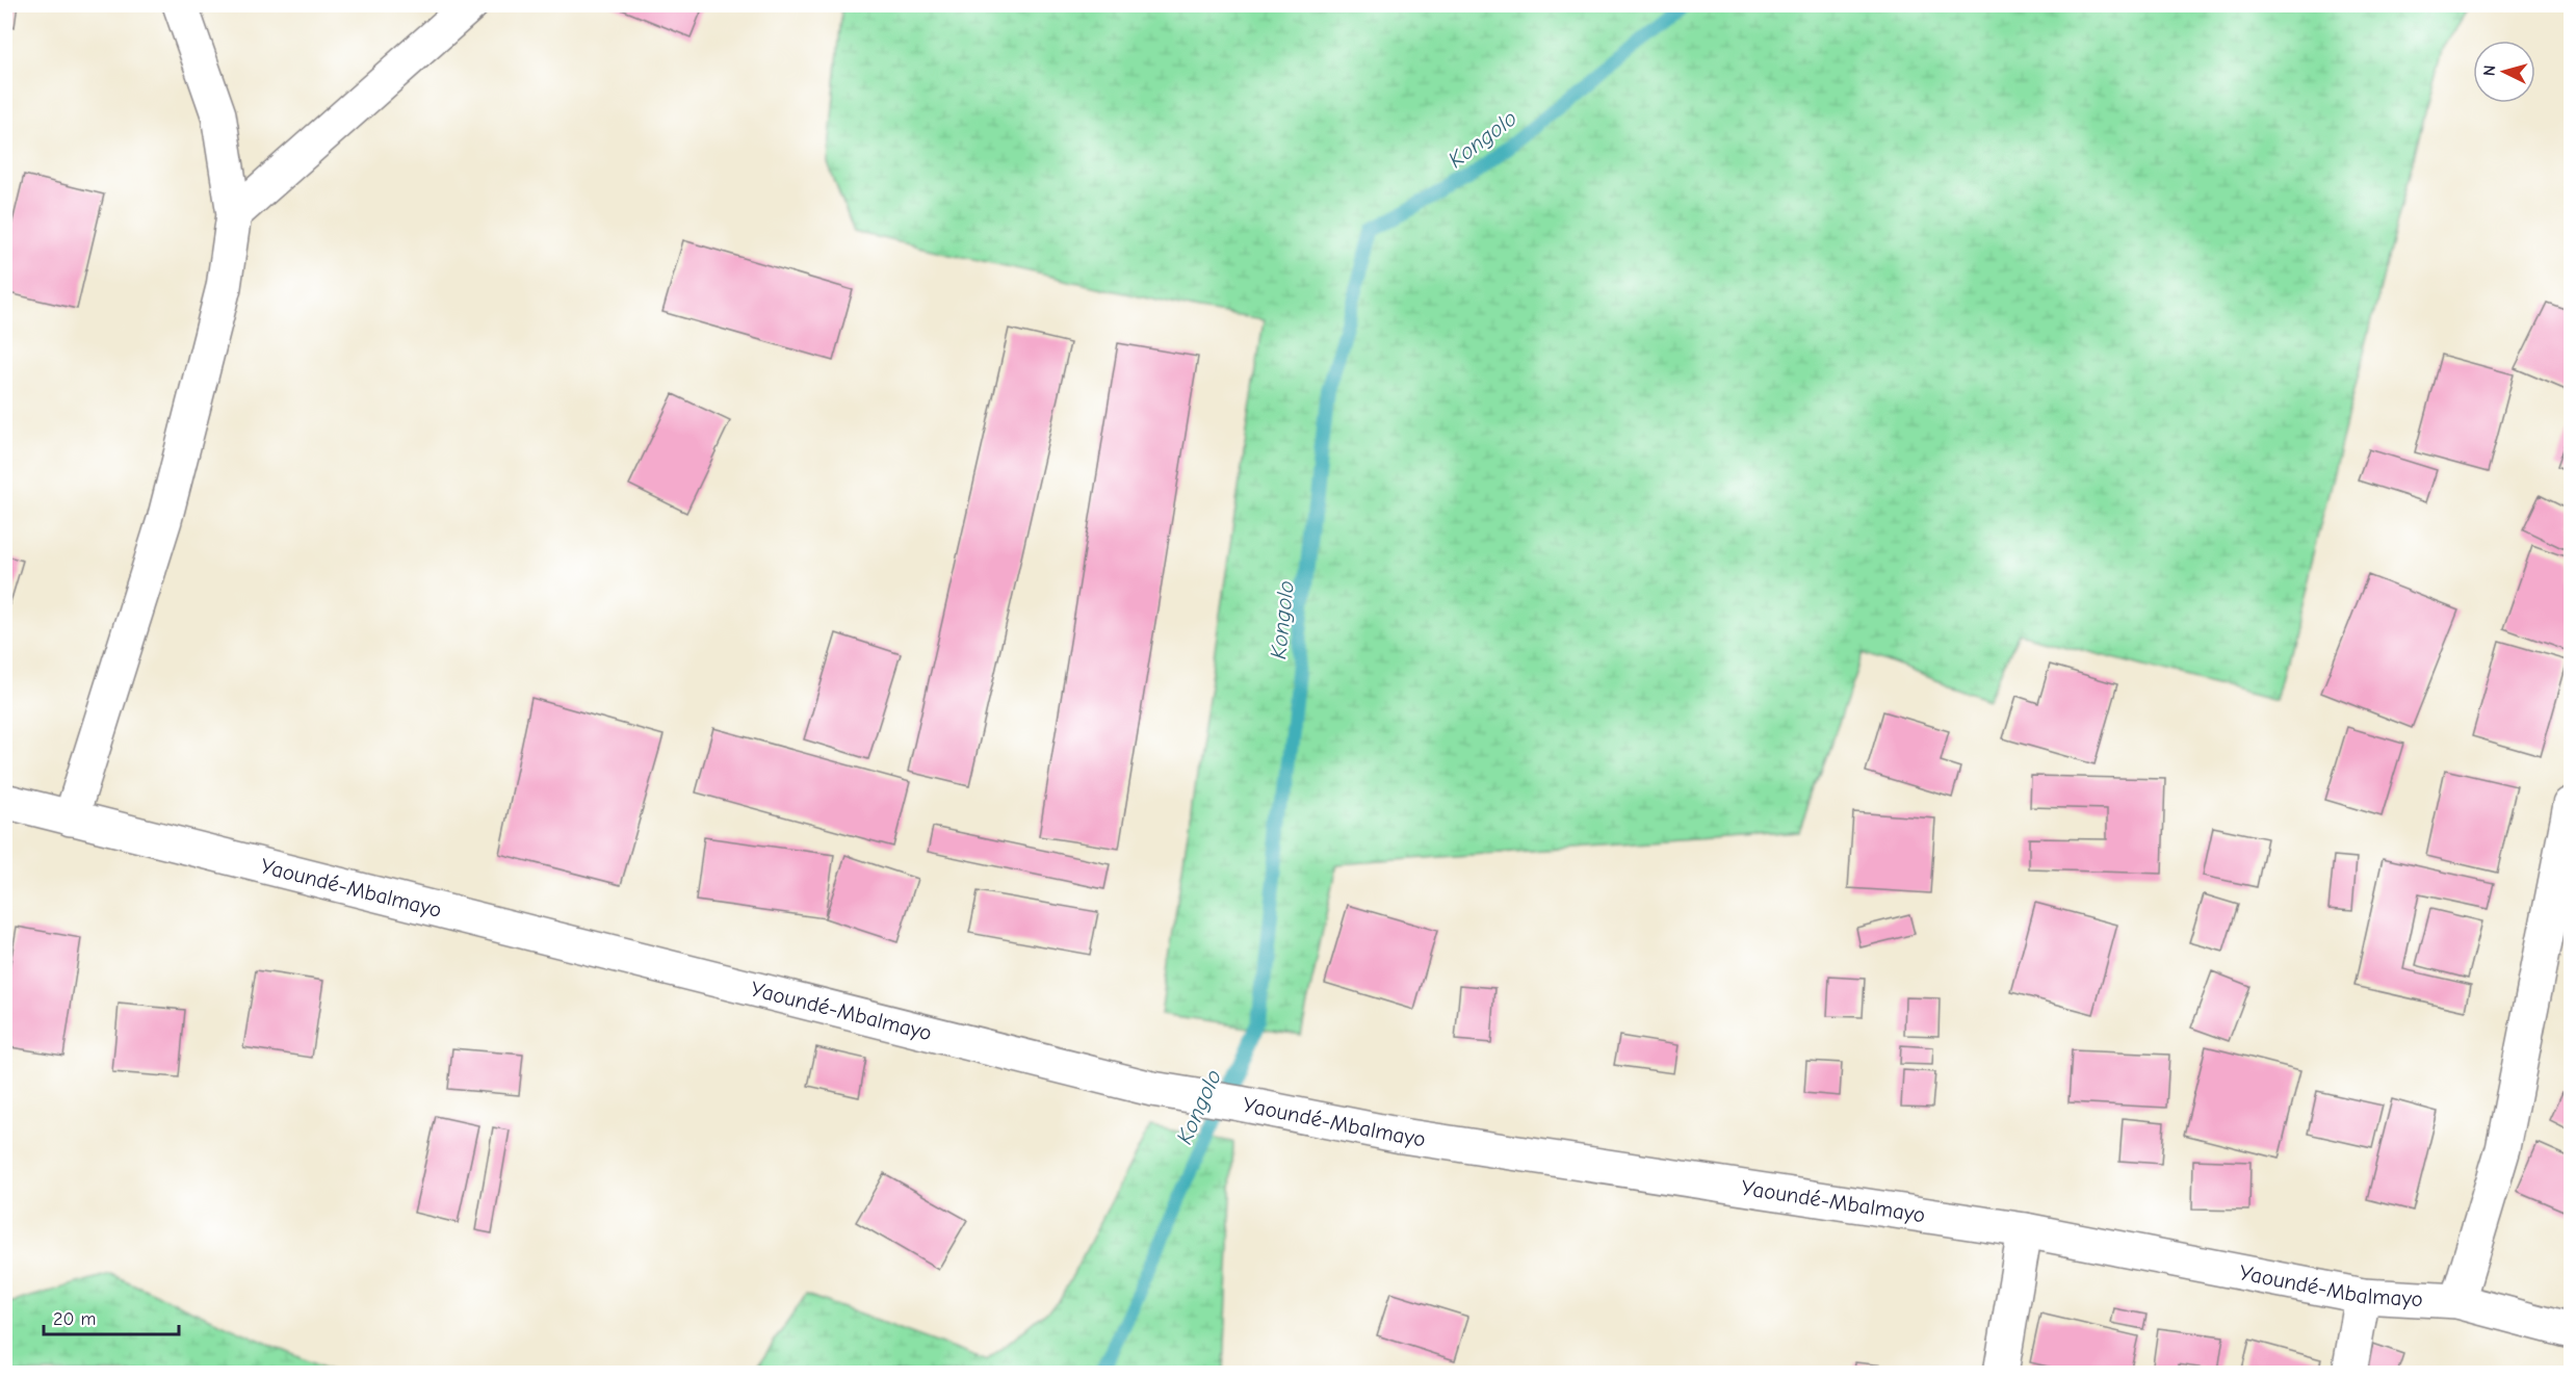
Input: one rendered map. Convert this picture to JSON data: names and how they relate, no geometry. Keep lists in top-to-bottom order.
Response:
{
  "streets": {
    "main road": ["Yaoundé-Mbalmayo"]
  },
  "water": ["Kongolo"],
  "scale_bar": "20 m",
  "north": "left"
}
